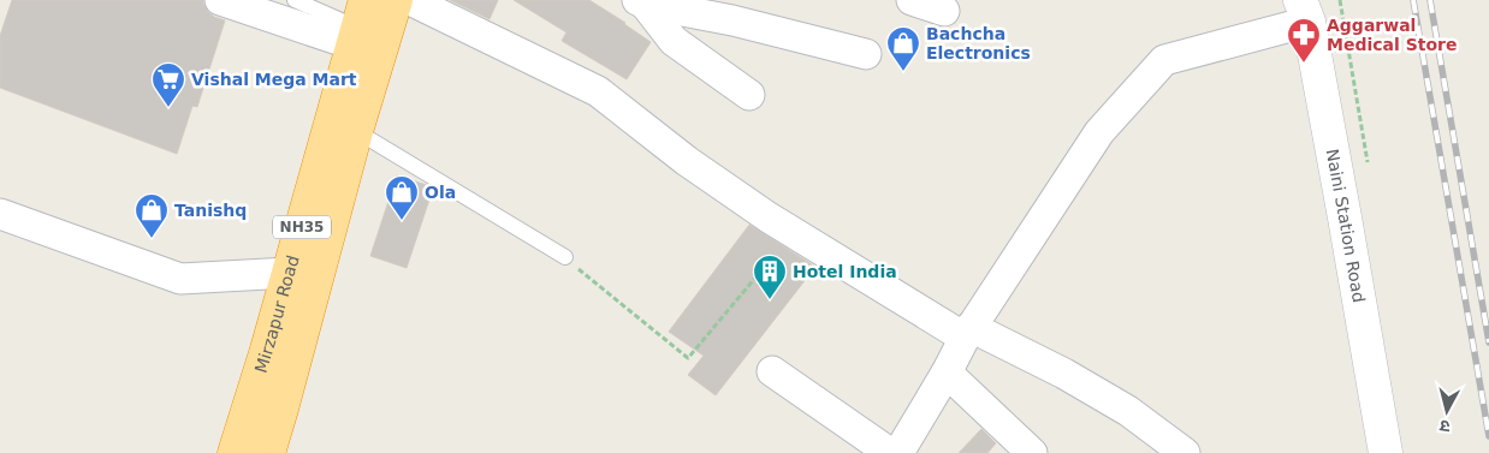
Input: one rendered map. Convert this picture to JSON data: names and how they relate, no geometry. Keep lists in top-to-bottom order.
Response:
{
  "streets": {
    "highway": ["NH35", "Mirzapur Road"],
    "street": ["Naini Station Road"]
  },
  "places": {
    "pharmacy": ["Aggarwal Medical Store"],
    "shop": ["Bachcha Electronics", "Ola", "Tanishq"],
    "supermarket": ["Vishal Mega Mart"],
    "building": ["Hotel India"]
  },
  "north": "bottom"
}
